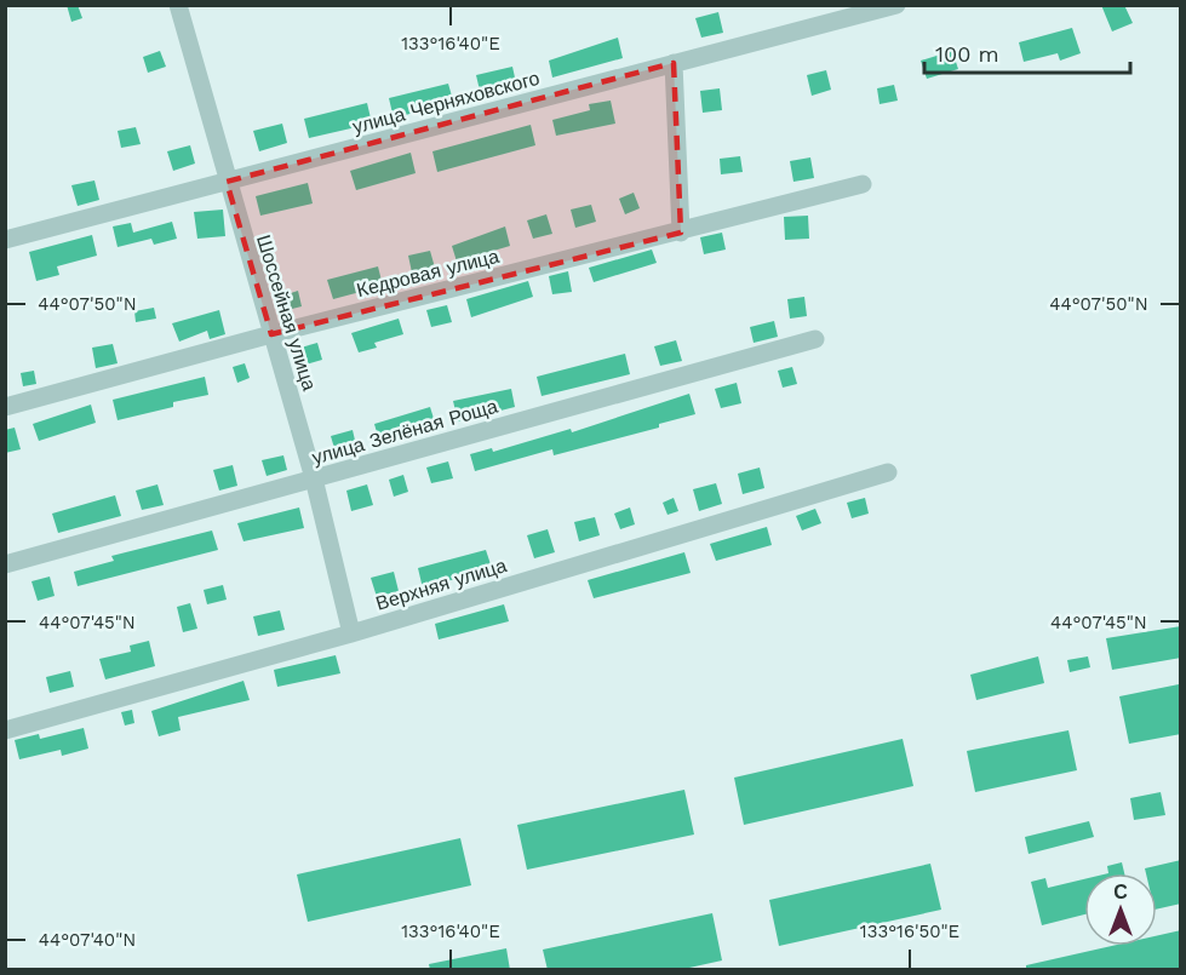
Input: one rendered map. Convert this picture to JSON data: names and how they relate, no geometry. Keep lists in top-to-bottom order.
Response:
{
  "streets": {
    "street": [
      "улица Черняховского",
      "Кедровая улица",
      "Шоссейная улица",
      "улица Зелёная Роща",
      "Верхняя улица"
    ]
  },
  "crossings": [
    ["улица Черняховского", "Шоссейная улица"],
    ["Кедровая улица", "Шоссейная улица"],
    ["Шоссейная улица", "улица Зелёная Роща"],
    ["Шоссейная улица", "Верхняя улица"]
  ],
  "scale_bar": "100 m",
  "north": "top",
  "coordinates": [
    "133°16'40\"E",
    "44°07'50\"N",
    "44°07'45\"N",
    "133°16'50\"E",
    "44°07'40\"N"
  ]
}
